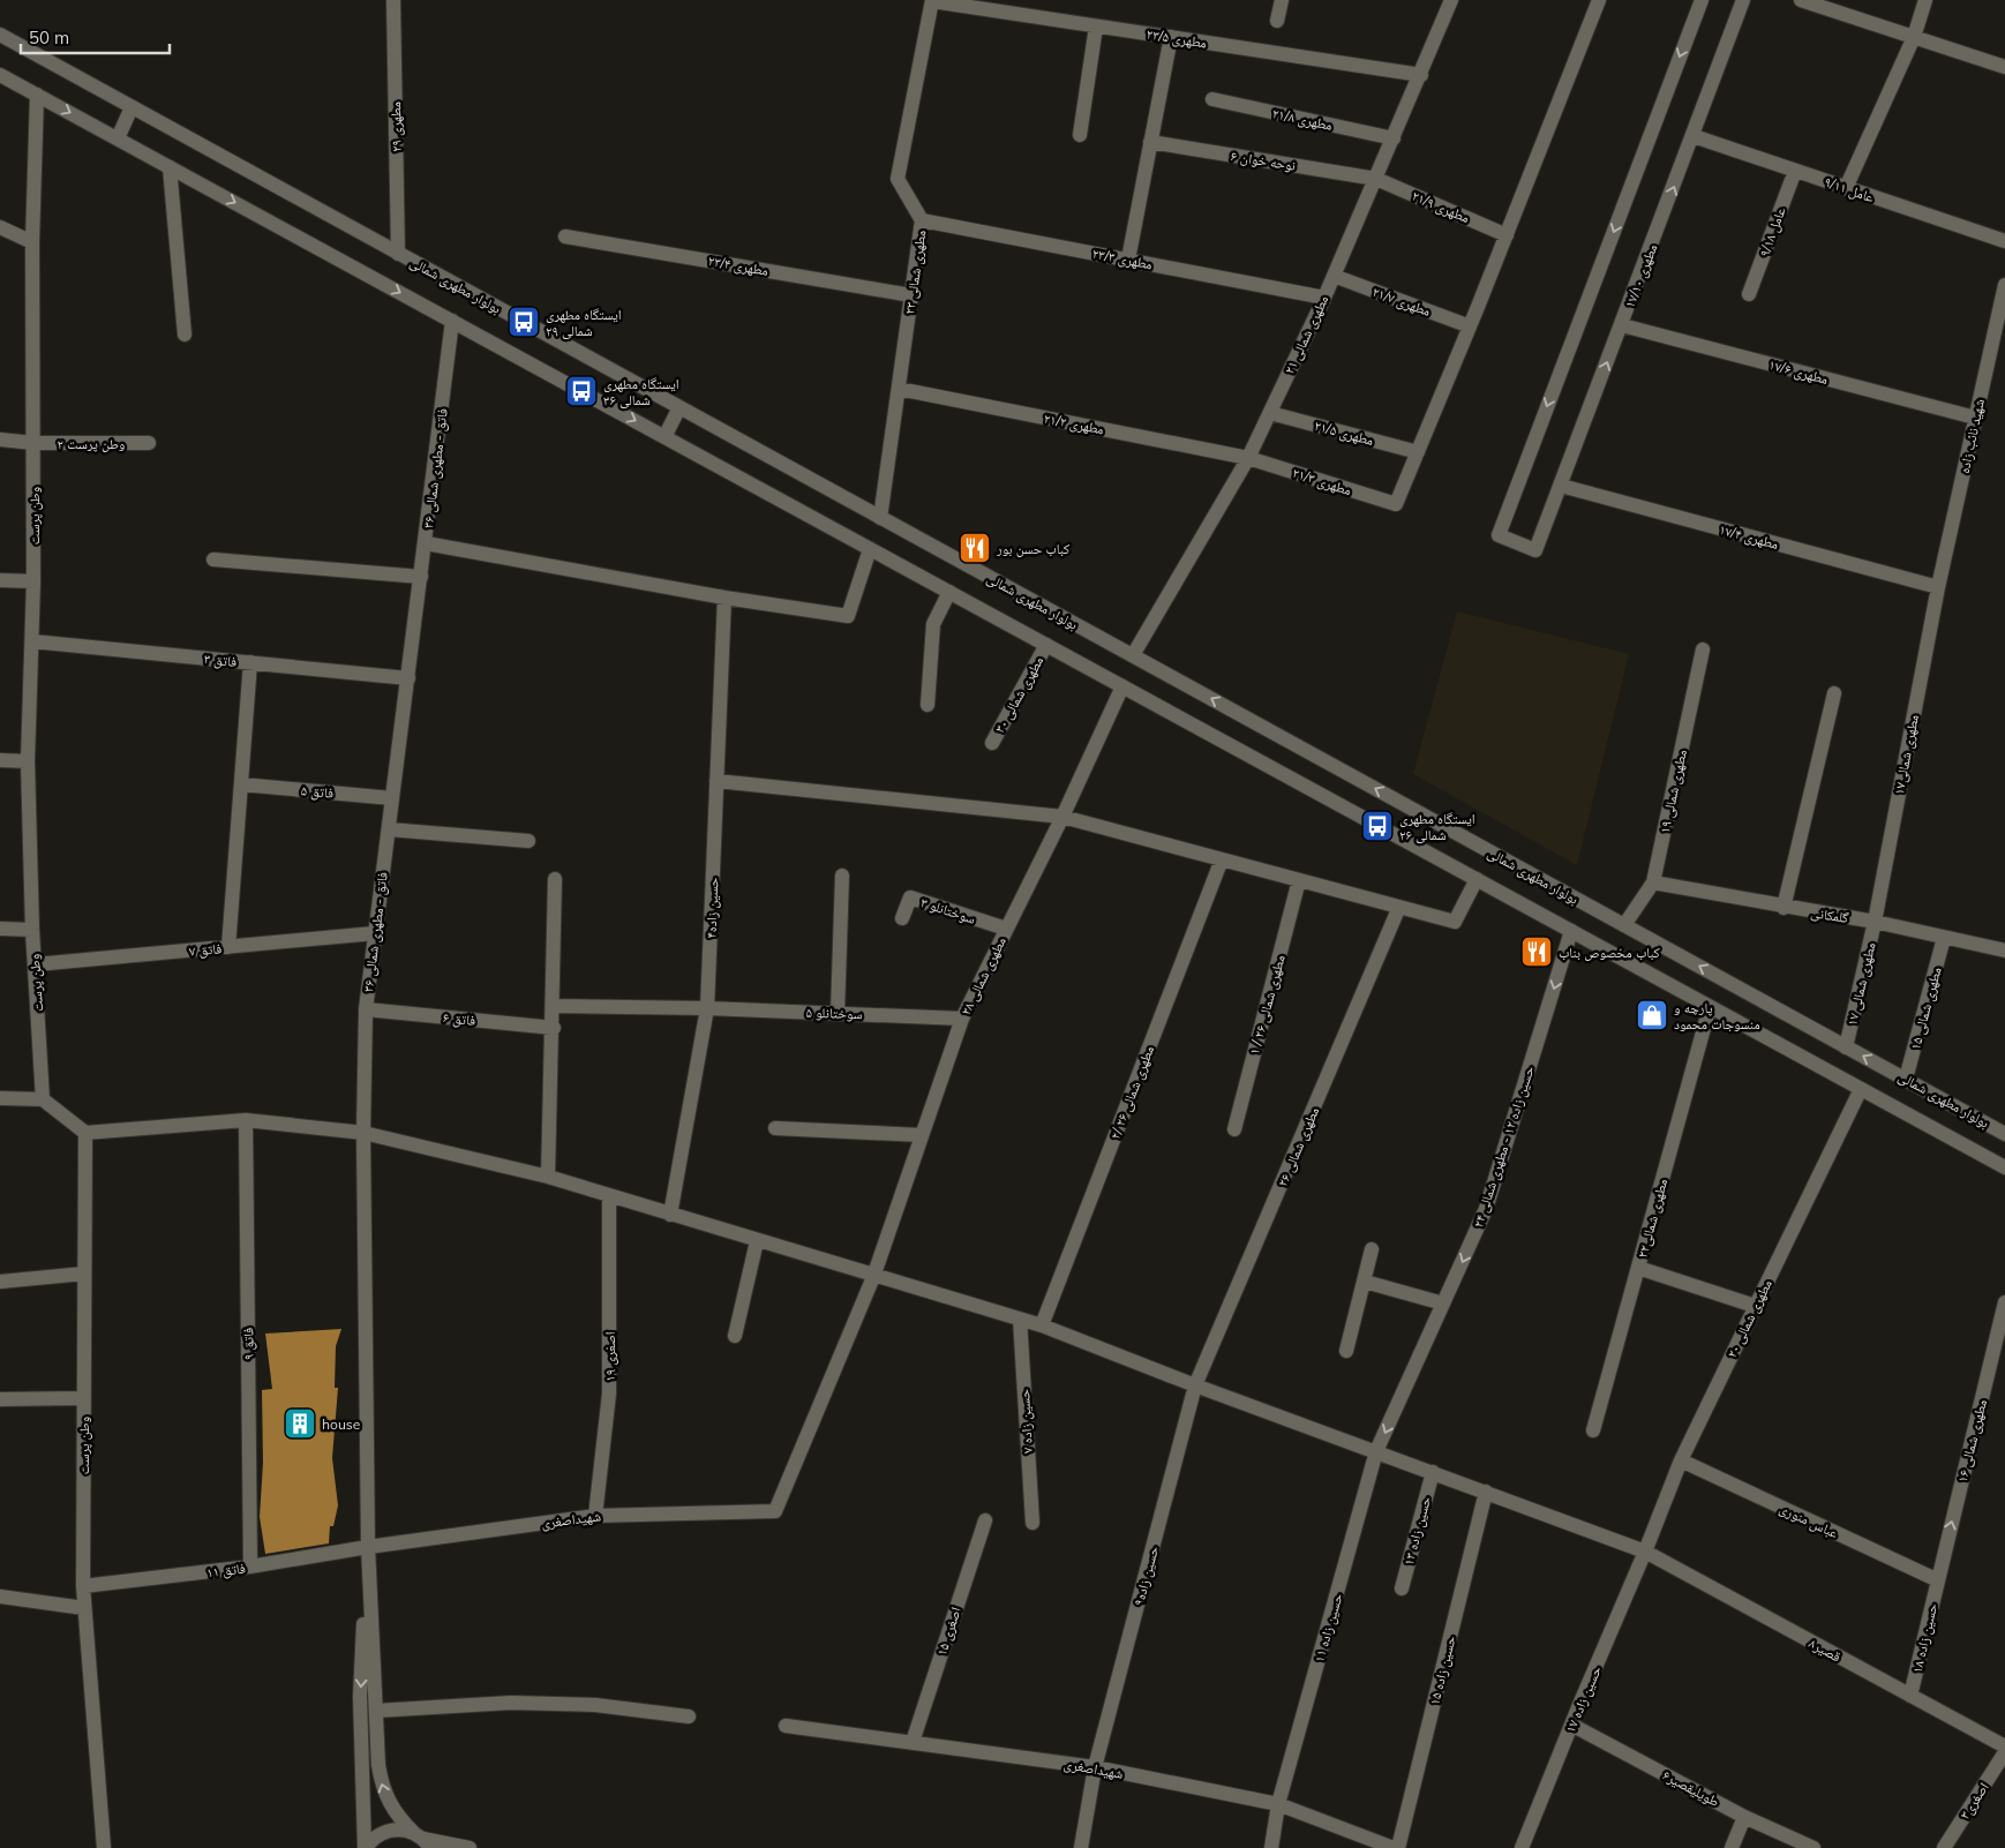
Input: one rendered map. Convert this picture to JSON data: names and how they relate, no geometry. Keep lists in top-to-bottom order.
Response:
{
  "streets": {
    "street": [
      "مطهری ۲۳/۵",
      "مطهری ۲۱/۸",
      "مطهری ۲۹",
      "نوحه خوان ۶",
      "عامل ۹/۱۱",
      "مطهری ۲۱/۹",
      "عامل ۹/۱۸",
      "مطهری ۲۳/۳",
      "مطهری ۲۳/۴",
      "مطهری شمالی ۲۳",
      "مطهری ۱۷/۱۰",
      "بولوار مطهری شمالی",
      "مطهری ۲۱/۷",
      "مطهری شمالی ۲۱",
      "مطهری ۱۷/۶",
      "مطهری ۲۱/۲",
      "مطهری ۲۱/۵",
      "شهید نائب زاده",
      "وطن پرست ۲",
      "فاتق - مطهری شمالی ۳۶",
      "مطهری ۲۱/۳",
      "وطن پرست",
      "مطهری ۱۷/۴",
      "فاتق ۳",
      "مطهری شمالی ۳۰",
      "مطهری شمالی۱۷",
      "فاتق ۵",
      "مطهری شمالی ۱۹",
      "حسین زاده۴",
      "سوختانلو ۳",
      "گلمکانی",
      "فاتق ۷",
      "مطهری شمالی ۲۸",
      "مطهری شمالی ۱۷",
      "مطهری شمالی ۲۶ / ۱",
      "مطهری شمالی ۱۵",
      "سوختانلو ۵",
      "فاتق ۶",
      "مطهری شمالی ۲۶ /۲",
      "مطهری شمالی ۲۶",
      "حسین زاده ۱۲ - مطهری شمالی ۲۴",
      "مطهری شمالی۲۲",
      "مطهری شمالی ۲۰",
      "فاتق ۹",
      "اصغری ۱۹",
      "حسین زاده ۷",
      "مطهری شمالی ۱۶",
      "شهیداصغری",
      "عباس منوری",
      "حسین زاده ۱۳",
      "فاتق ۱۱",
      "حسین زاده۹",
      "حسین زاده ۱۱",
      "اصغری ۱۵",
      "حسین زاده ۱۸",
      "قصیر۸",
      "حسین زاده ۱۵",
      "حسین زاده ۱۷",
      "طویلیقصیر۶",
      "اصغری۳"
    ]
  },
  "crossings": [
    ["مطهری ۲۳/۵", "مطهری شمالی ۲۳"],
    ["مطهری ۲۳/۵", "مطهری شمالی ۲۱"],
    ["مطهری ۲۱/۸", "مطهری شمالی ۲۱"],
    ["مطهری ۲۹", "بولوار مطهری شمالی"],
    ["نوحه خوان ۶", "مطهری ۲۱/۹"],
    ["نوحه خوان ۶", "مطهری شمالی ۲۱"],
    ["عامل ۹/۱۱", "عامل ۹/۱۸"],
    ["عامل ۹/۱۱", "مطهری ۱۷/۱۰"],
    ["مطهری ۲۱/۹", "مطهری شمالی ۲۱"],
    ["مطهری ۲۳/۳", "مطهری شمالی ۲۳"],
    ["مطهری ۲۳/۳", "مطهری شمالی ۲۱"],
    ["مطهری ۲۳/۴", "مطهری شمالی ۲۳"],
    ["مطهری شمالی ۲۳", "بولوار مطهری شمالی"],
    ["مطهری شمالی ۲۳", "مطهری ۲۱/۲"],
    ["مطهری ۱۷/۱۰", "مطهری ۱۷/۶"],
    ["مطهری ۱۷/۱۰", "مطهری ۱۷/۴"],
    ["بولوار مطهری شمالی", "مطهری شمالی ۲۱"],
    ["بولوار مطهری شمالی", "مطهری شمالی ۱۹"],
    ["بولوار مطهری شمالی", "مطهری شمالی ۱۷"],
    ["بولوار مطهری شمالی", "مطهری شمالی ۱۵"],
    ["مطهری ۲۱/۷", "مطهری شمالی ۲۱"],
    ["مطهری شمالی ۲۱", "مطهری ۲۱/۲"],
    ["مطهری شمالی ۲۱", "مطهری ۲۱/۵"],
    ["مطهری شمالی ۲۱", "مطهری ۲۱/۳"],
    ["مطهری ۱۷/۶", "شهید نائب زاده"],
    ["مطهری ۲۱/۲", "مطهری ۲۱/۳"],
    ["مطهری ۲۱/۵", "مطهری ۲۱/۳"],
    ["شهید نائب زاده", "مطهری ۱۷/۴"],
    ["شهید نائب زاده", "مطهری شمالی۱۷"],
    ["وطن پرست ۲", "وطن پرست"],
    ["فاتق - مطهری شمالی ۳۶", "فاتق ۳"],
    ["فاتق - مطهری شمالی ۳۶", "فاتق ۵"],
    ["فاتق - مطهری شمالی ۳۶", "فاتق ۷"],
    ["فاتق - مطهری شمالی ۳۶", "فاتق ۶"],
    ["فاتق - مطهری شمالی ۳۶", "شهیداصغری"],
    ["فاتق - مطهری شمالی ۳۶", "فاتق ۱۱"],
    ["فاتق - مطهری شمالی ۳۶", "قصیر۸"],
    ["وطن پرست", "فاتق ۳"],
    ["وطن پرست", "فاتق ۷"],
    ["وطن پرست", "فاتق ۱۱"],
    ["مطهری ۱۷/۴", "مطهری شمالی۱۷"],
    ["مطهری شمالی۱۷", "گلمکانی"],
    ["مطهری شمالی۱۷", "مطهری شمالی ۱۷"],
    ["مطهری شمالی ۱۹", "گلمکانی"],
    ["حسین زاده۴", "سوختانلو ۵"],
    ["حسین زاده۴", "قصیر۸"],
    ["سوختانلو ۳", "مطهری شمالی ۲۸"],
    ["گلمکانی", "مطهری شمالی ۱۷"],
    ["گلمکانی", "مطهری شمالی ۱۵"],
    ["مطهری شمالی ۲۸", "سوختانلو ۵"],
    ["مطهری شمالی ۲۸", "شهیداصغری"],
    ["مطهری شمالی ۲۸", "قصیر۸"],
    ["مطهری شمالی ۲۶ /۲", "قصیر۸"],
    ["مطهری شمالی ۲۶", "حسین زاده۹"],
    ["مطهری شمالی ۲۶", "قصیر۸"],
    ["حسین زاده ۱۲ - مطهری شمالی ۲۴", "حسین زاده ۱۱"],
    ["حسین زاده ۱۲ - مطهری شمالی ۲۴", "قصیر۸"],
    ["مطهری شمالی ۲۰", "عباس منوری"],
    ["مطهری شمالی ۲۰", "قصیر۸"],
    ["مطهری شمالی ۲۰", "حسین زاده ۱۷"],
    ["فاتق ۹", "فاتق ۱۱"],
    ["اصغری ۱۹", "شهیداصغری"],
    ["اصغری ۱۹", "قصیر۸"],
    ["حسین زاده ۷", "قصیر۸"],
    ["مطهری شمالی ۱۶", "عباس منوری"],
    ["مطهری شمالی ۱۶", "حسین زاده ۱۸"],
    ["شهیداصغری", "فاتق ۱۱"],
    ["شهیداصغری", "حسین زاده۹"],
    ["شهیداصغری", "حسین زاده ۱۱"],
    ["شهیداصغری", "اصغری ۱۵"],
    ["عباس منوری", "حسین زاده ۱۸"],
    ["حسین زاده ۱۳", "قصیر۸"],
    ["حسین زاده۹", "قصیر۸"],
    ["حسین زاده ۱۱", "قصیر۸"],
    ["حسین زاده ۱۸", "قصیر۸"],
    ["قصیر۸", "حسین زاده ۱۵"],
    ["قصیر۸", "حسین زاده ۱۷"],
    ["حسین زاده ۱۷", "طویلیقصیر۶"]
  ],
  "one_way": ["حسین زاده ۱۲ - مطهری شمالی ۲۴", "مطهری شمالی ۱۶"],
  "places": {
    "bus stop": ["ایستگاه مطهری شمالی ۲۹", "ایستگاه مطهری شمالی ۳۶", "ایستگاه مطهری شمالی ۲۶"],
    "restaurant": ["كباب حسن بور", "كباب مخصوص بناب"],
    "shop": ["پارچه و منسوجات محمود"],
    "building": ["house"]
  },
  "scale_bar": "50 m"
}
